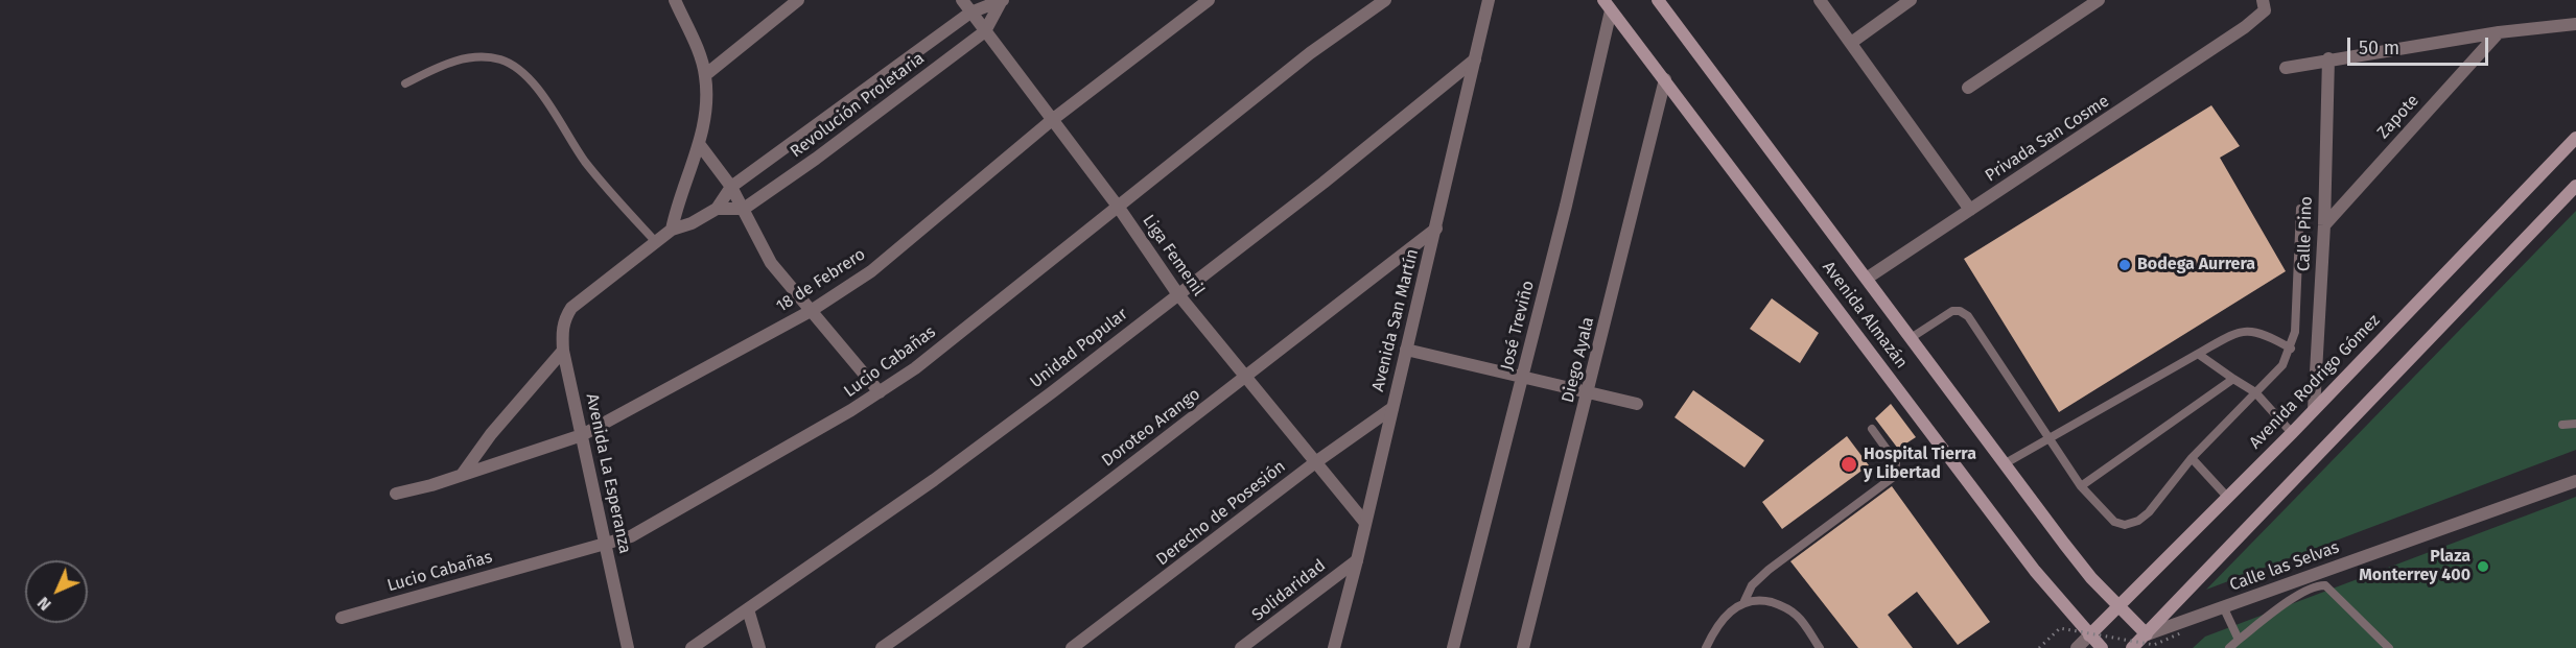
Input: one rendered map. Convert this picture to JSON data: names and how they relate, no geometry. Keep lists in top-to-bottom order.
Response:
{
  "streets": {
    "main road": ["Avenida Almazán", "Avenida Rodrigo Gómez"],
    "street": [
      "Revolución Proletaria",
      "Zapote",
      "Privada San Cosme",
      "Calle Pino",
      "Liga Femenil",
      "18 de Febrero",
      "Avenida San Martín",
      "José Treviño",
      "Unidad Popular",
      "Diego Ayala",
      "Lucio Cabañas",
      "Doroteo Arango",
      "Avenida La Esperanza",
      "Derecho de Posesión",
      "Calle las Selvas",
      "Solidaridad"
    ]
  },
  "crossings": [
    ["Revolución Proletaria", "Liga Femenil"],
    ["Revolución Proletaria", "Avenida La Esperanza"],
    ["Zapote", "Calle Pino"],
    ["Privada San Cosme", "Avenida Almazán"],
    ["Calle Pino", "Avenida Rodrigo Gómez"],
    ["Liga Femenil", "18 de Febrero"],
    ["Liga Femenil", "Avenida San Martín"],
    ["Liga Femenil", "Unidad Popular"],
    ["Liga Femenil", "Lucio Cabañas"],
    ["Liga Femenil", "Doroteo Arango"],
    ["Liga Femenil", "Derecho de Posesión"],
    ["18 de Febrero", "Avenida La Esperanza"],
    ["Avenida Almazán", "José Treviño"],
    ["Avenida Almazán", "Diego Ayala"],
    ["Avenida Almazán", "Avenida Rodrigo Gómez"],
    ["Avenida Almazán", "Calle las Selvas"],
    ["Avenida San Martín", "Unidad Popular"],
    ["Avenida San Martín", "Doroteo Arango"],
    ["Avenida San Martín", "Derecho de Posesión"],
    ["Avenida San Martín", "Solidaridad"],
    ["Lucio Cabañas", "Avenida La Esperanza"]
  ],
  "places": ["Bodega Aurrera", "Hospital Tierra y Libertad", "Plaza Monterrey 400"],
  "scale_bar": "50 m",
  "north": "bottom left"
}
